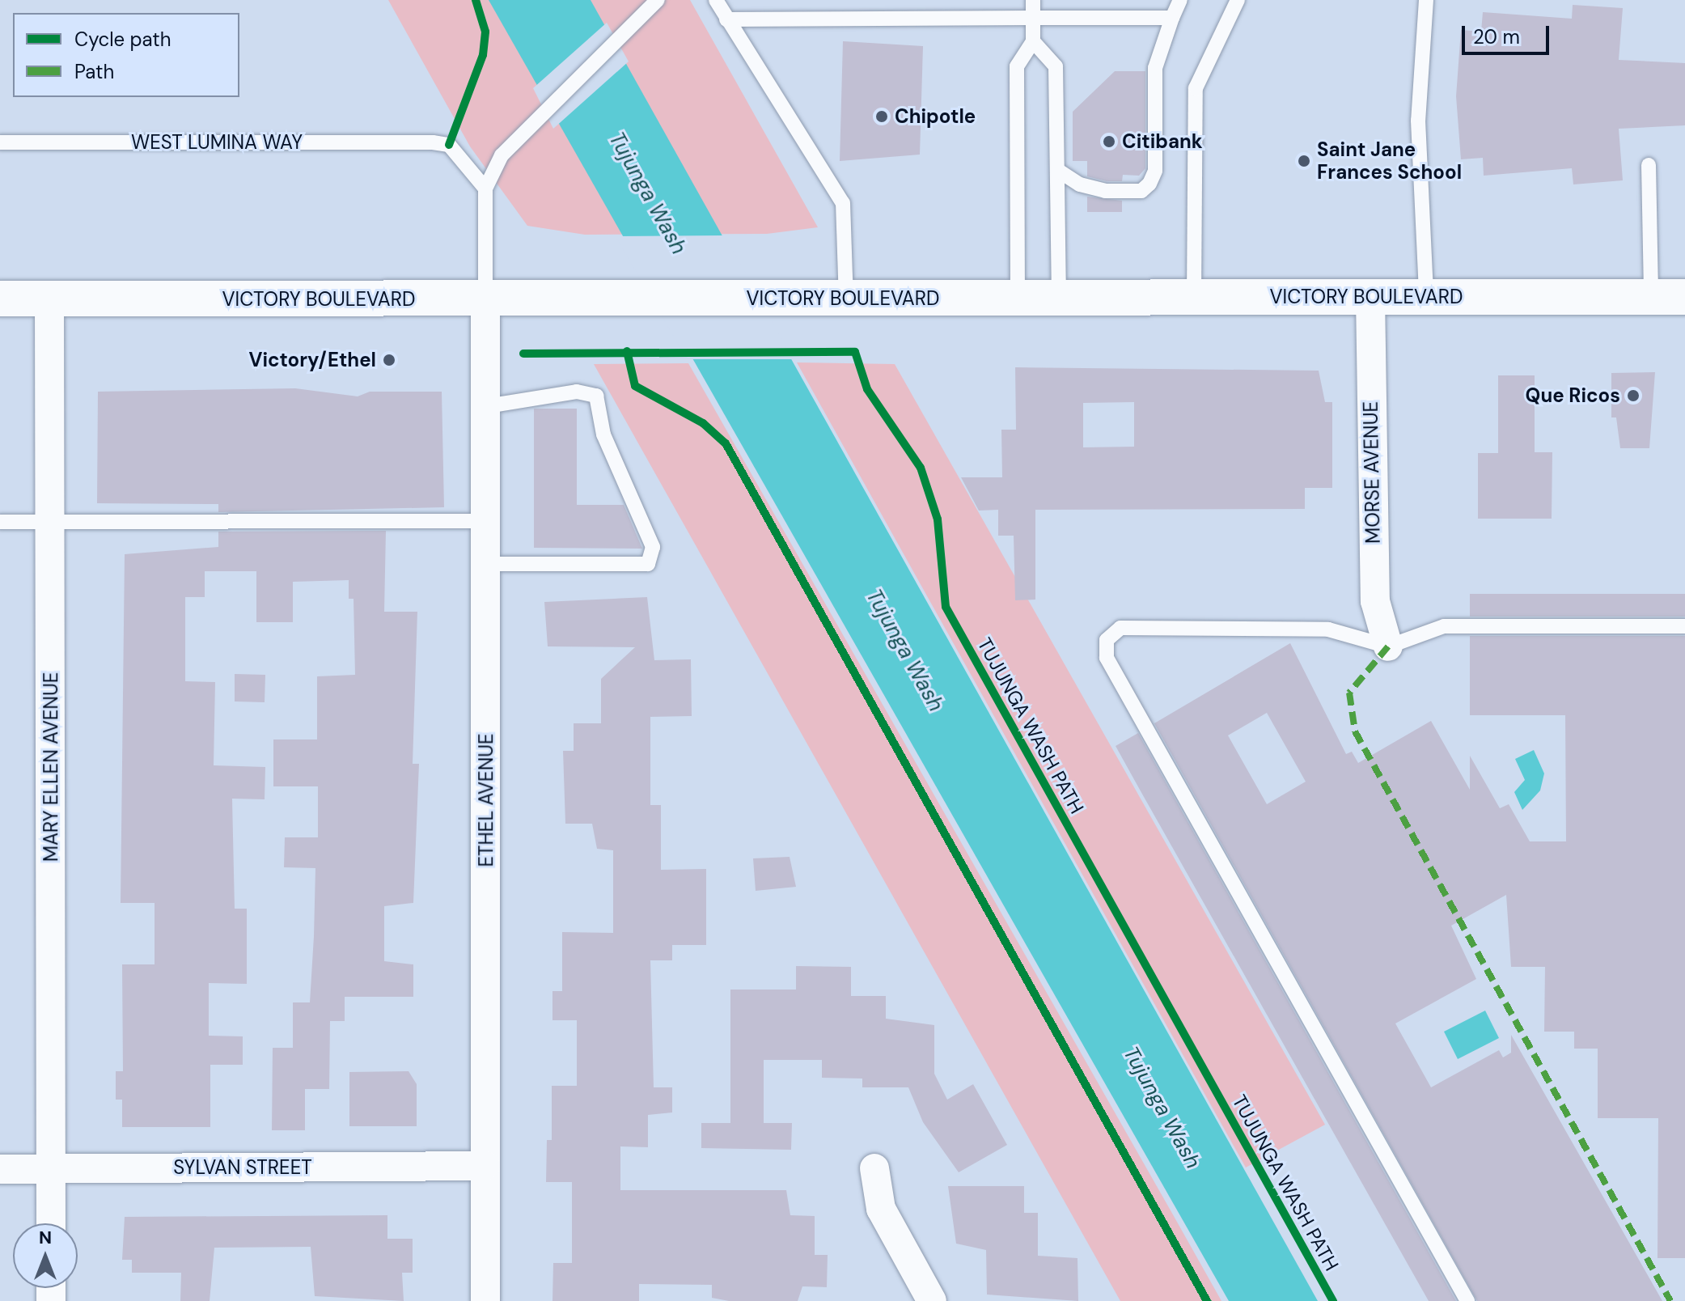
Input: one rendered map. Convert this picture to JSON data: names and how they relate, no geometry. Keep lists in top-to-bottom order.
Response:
{
  "streets": {
    "main road": ["VICTORY BOULEVARD"],
    "street": [
      "MORSE AVENUE",
      "MARY ELLEN AVENUE",
      "ETHEL AVENUE",
      "SYLVAN STREET"
    ],
    "lane": ["WEST LUMINA WAY"],
    "cycle path": ["TUJUNGA WASH PATH"]
  },
  "crossings": [
    ["VICTORY BOULEVARD", "MORSE AVENUE"],
    ["VICTORY BOULEVARD", "MARY ELLEN AVENUE"],
    ["VICTORY BOULEVARD", "ETHEL AVENUE"],
    ["MARY ELLEN AVENUE", "SYLVAN STREET"],
    ["ETHEL AVENUE", "SYLVAN STREET"]
  ],
  "water": ["Tujunga Wash"],
  "places": [
    "Chipotle",
    "Citibank",
    "Saint Jane Frances School",
    "Victory/Ethel",
    "Que Ricos"
  ],
  "legend": ["Cycle path", "Path"],
  "scale_bar": "20 m",
  "north": "top"
}
